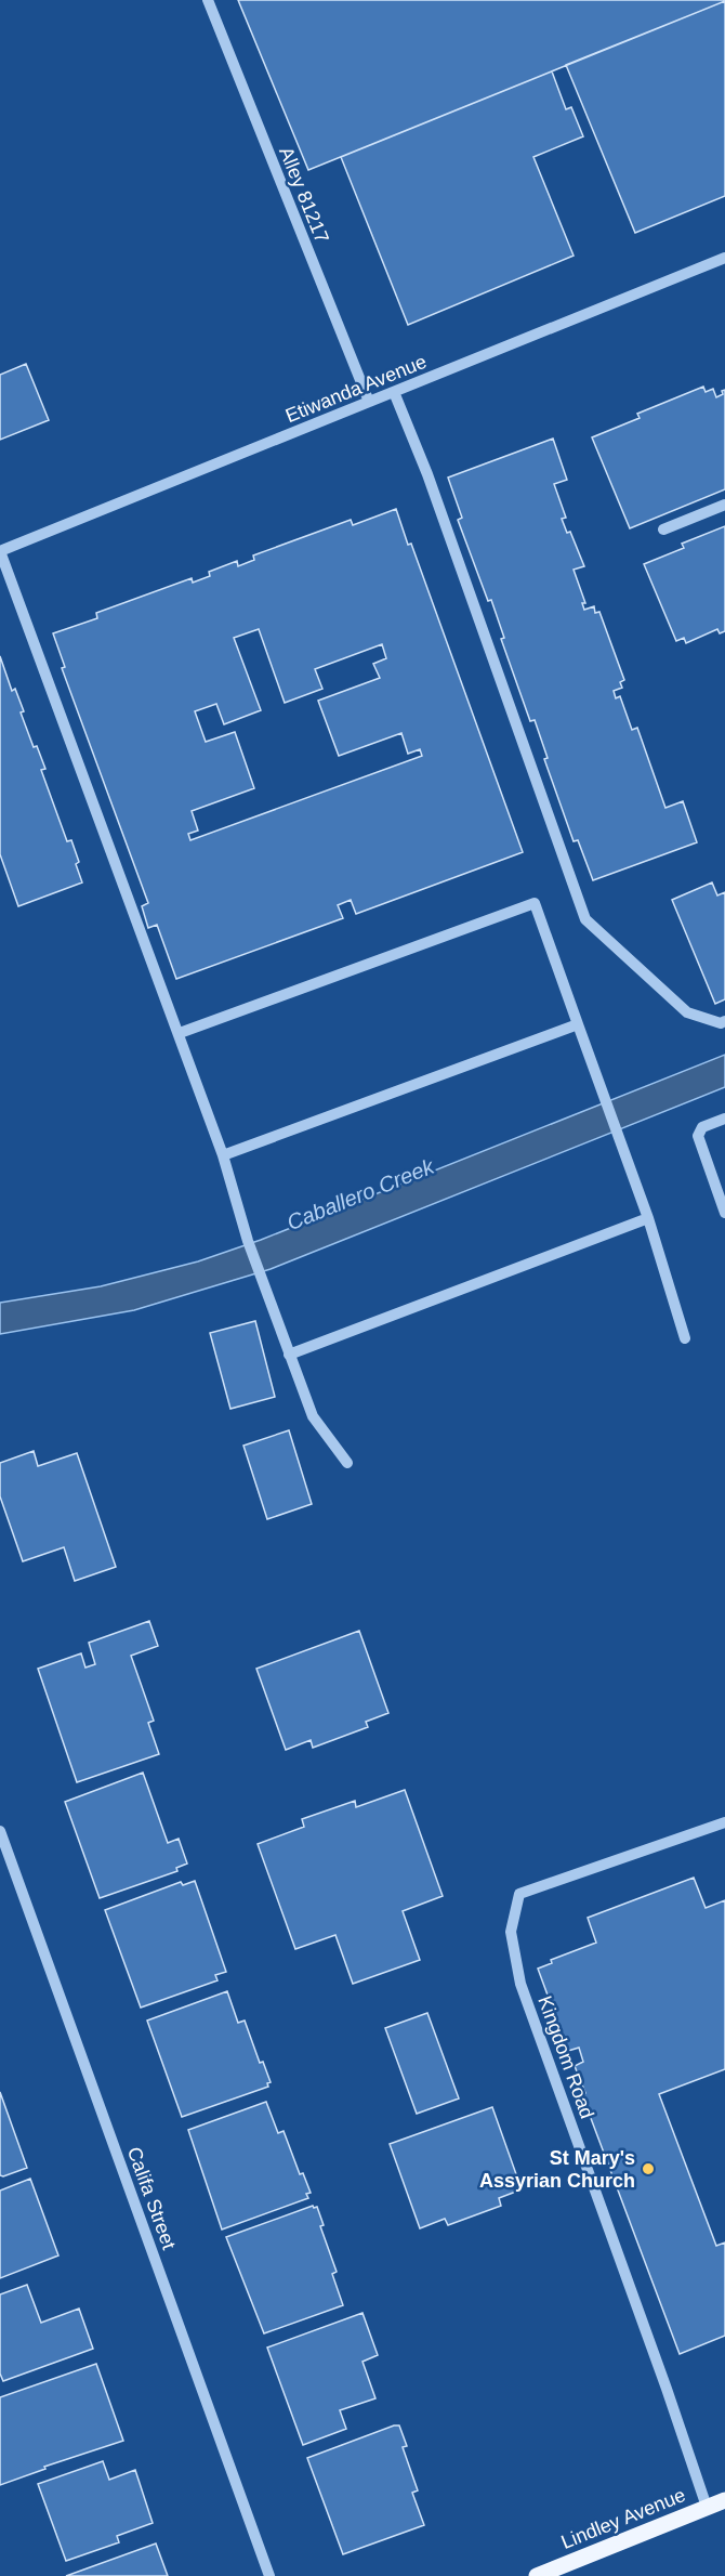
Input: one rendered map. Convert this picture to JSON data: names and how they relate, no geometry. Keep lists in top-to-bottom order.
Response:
{
  "streets": {
    "main road": ["Lindley Avenue"],
    "street": [
      "Alley 81217",
      "Etiwanda Avenue",
      "Kingdom Road",
      "Califa Street"
    ]
  },
  "crossings": [
    ["Alley 81217", "Etiwanda Avenue"],
    ["Kingdom Road", "Lindley Avenue"]
  ],
  "water": ["Caballero Creek"],
  "places": ["St Mary's Assyrian Church"]
}
